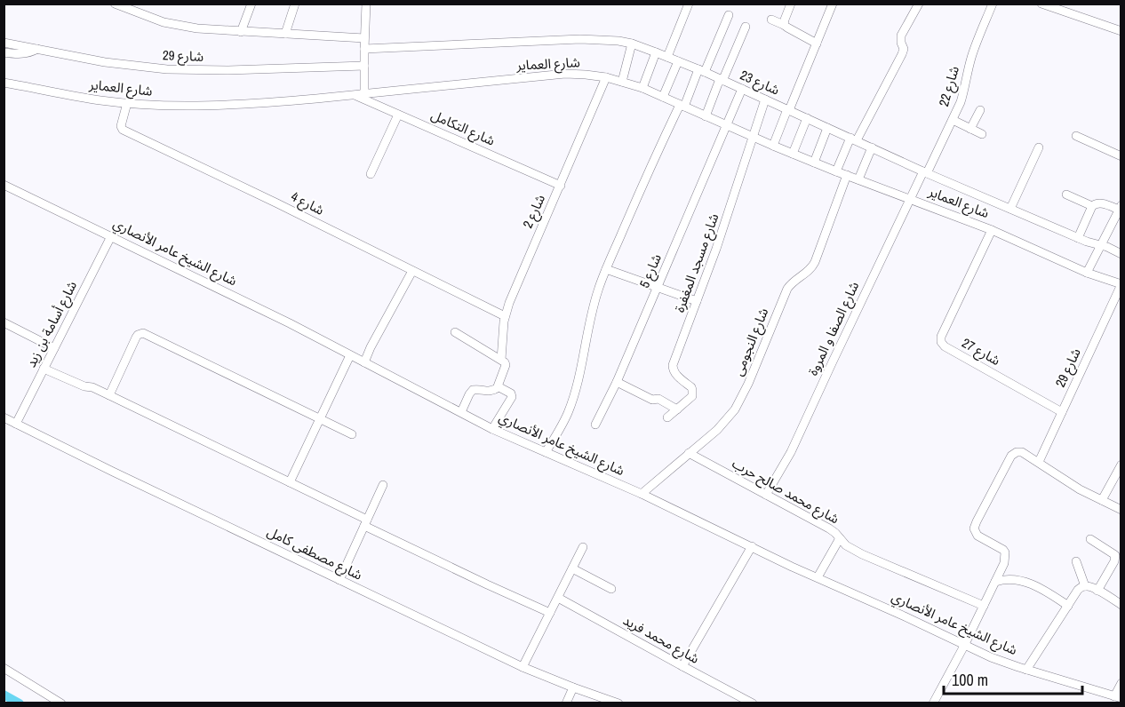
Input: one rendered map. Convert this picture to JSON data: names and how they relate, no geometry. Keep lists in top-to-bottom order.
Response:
{
  "streets": {
    "street": [
      "شارع 29",
      "شارع العماير",
      "شارع 23",
      "شارع 22",
      "شارع التكامل",
      "شارع 4",
      "شارع 2",
      "شارع الشيخ عامر الأنصاري",
      "شارع مسجد المغفرة",
      "شارع 5",
      "شارع أسامة بن زيد",
      "شارع الصفا و المروة",
      "شارع النجومى",
      "شارع 27",
      "شارع محمد صالح حرب",
      "شارع مصطفى كامل",
      "شارع محمد فريد"
    ]
  },
  "crossings": [
    ["شارع 29", "شارع العماير"],
    ["شارع 29", "شارع 27"],
    ["شارع العماير", "شارع التكامل"],
    ["شارع العماير", "شارع 4"],
    ["شارع العماير", "شارع 2"],
    ["شارع العماير", "شارع مسجد المغفرة"],
    ["شارع العماير", "شارع 5"],
    ["شارع العماير", "شارع الصفا و المروة"],
    ["شارع العماير", "شارع النجومى"],
    ["شارع العماير", "شارع 27"],
    ["شارع 23", "شارع 22"],
    ["شارع 23", "شارع مسجد المغفرة"],
    ["شارع 23", "شارع 5"],
    ["شارع 23", "شارع الصفا و المروة"],
    ["شارع 22", "شارع الصفا و المروة"],
    ["شارع التكامل", "شارع 2"],
    ["شارع 4", "شارع 2"],
    ["شارع الشيخ عامر الأنصاري", "شارع أسامة بن زيد"],
    ["شارع الشيخ عامر الأنصاري", "شارع النجومى"],
    ["شارع أسامة بن زيد", "شارع مصطفى كامل"],
    ["شارع الصفا و المروة", "شارع محمد صالح حرب"],
    ["شارع النجومى", "شارع محمد صالح حرب"]
  ],
  "scale_bar": "100 m"
}
